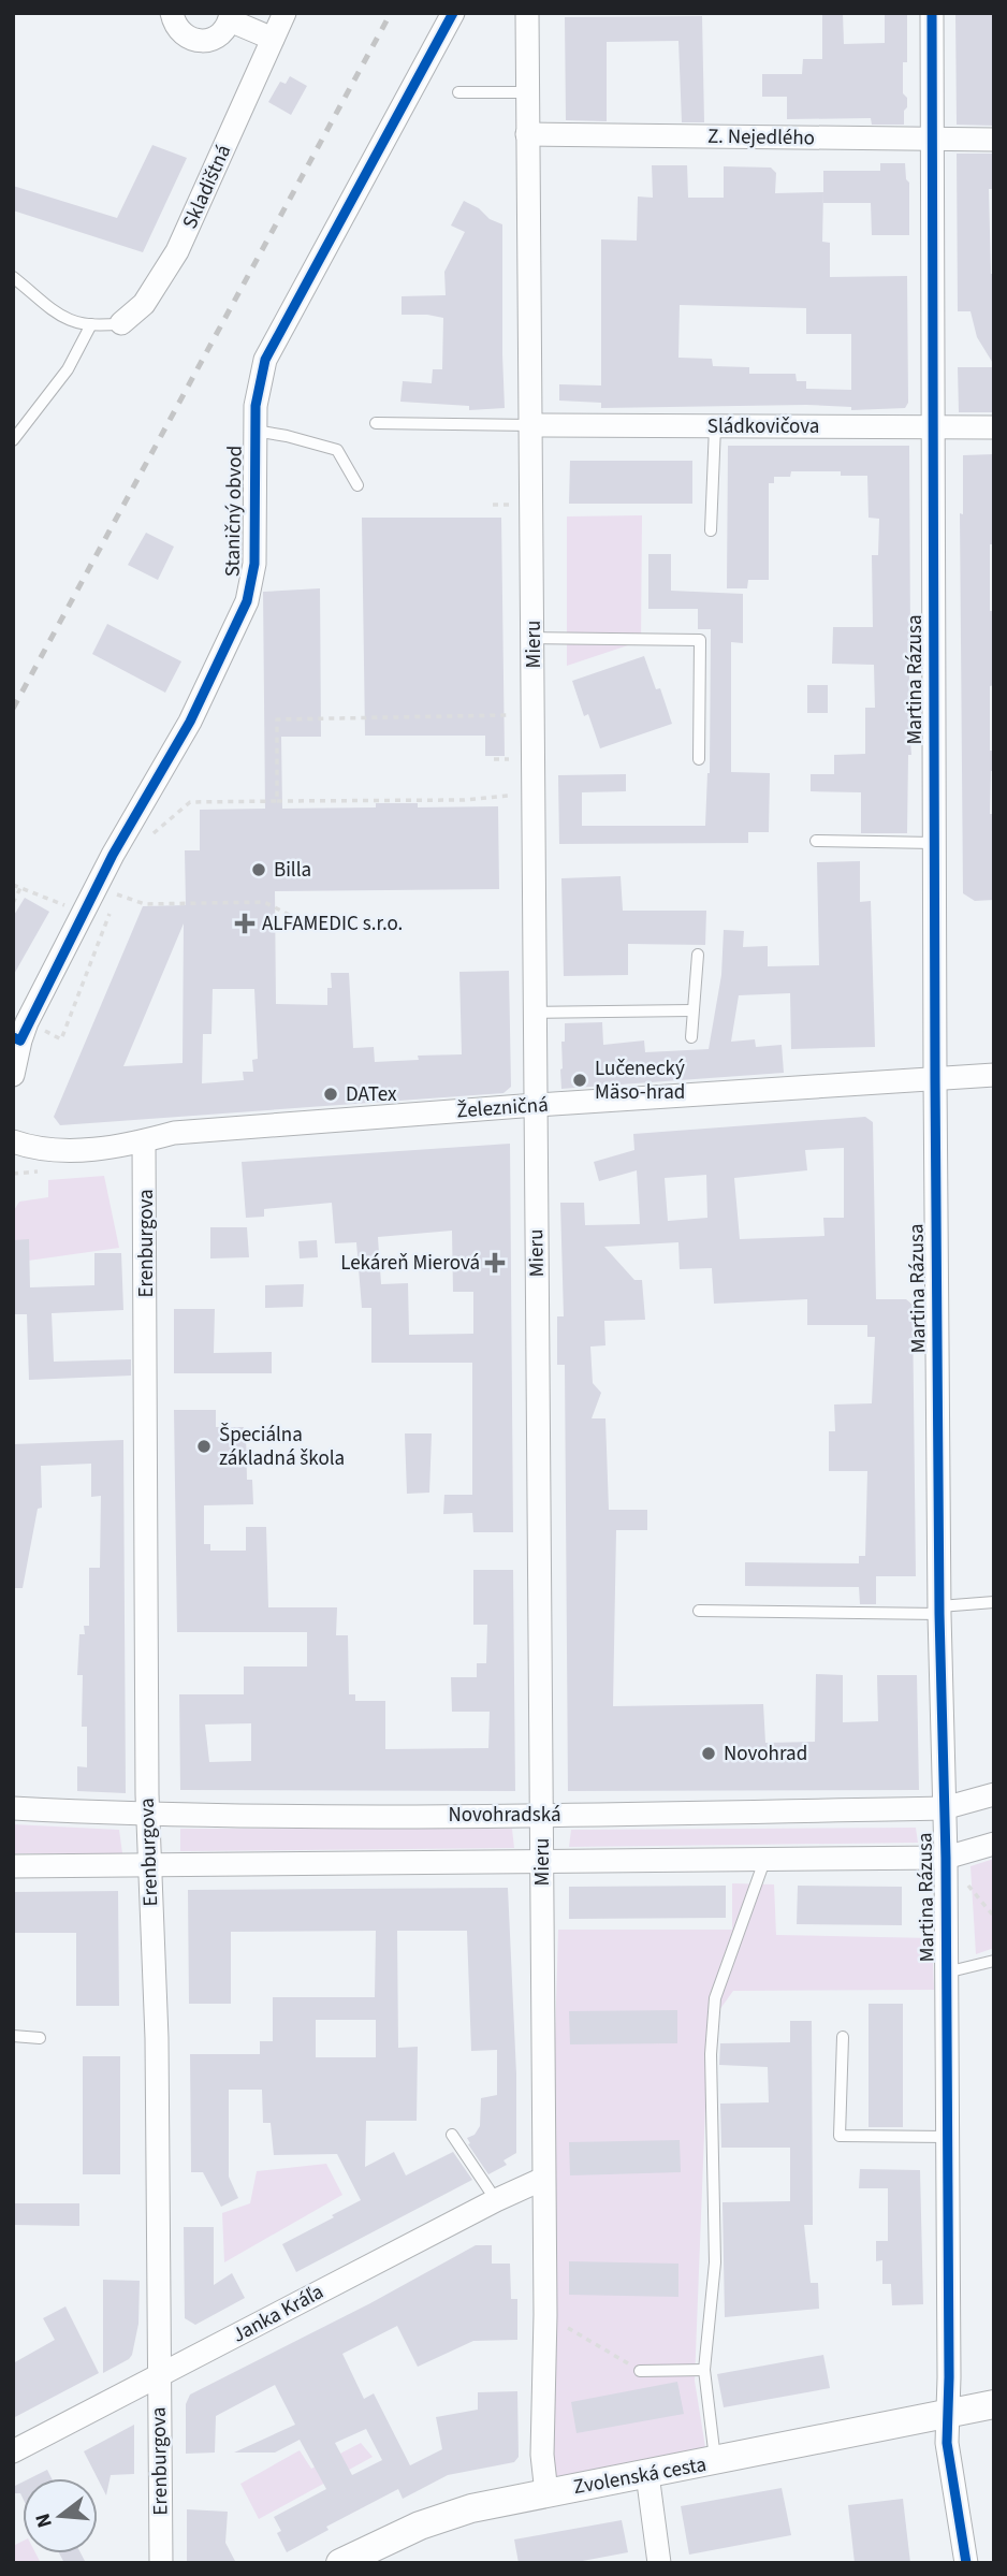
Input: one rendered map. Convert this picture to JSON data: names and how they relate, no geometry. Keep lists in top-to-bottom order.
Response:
{
  "streets": {
    "street": [
      "Z. Nejedlého",
      "Skladištná",
      "Sládkovičova",
      "Staničný obvod",
      "Mieru",
      "Martina Rázusa",
      "Železničná",
      "Erenburgova",
      "Novohradská",
      "Janka Kráľa",
      "Zvolenská cesta"
    ]
  },
  "crossings": [
    ["Z. Nejedlého", "Mieru"],
    ["Z. Nejedlého", "Martina Rázusa"],
    ["Sládkovičova", "Mieru"],
    ["Sládkovičova", "Martina Rázusa"],
    ["Mieru", "Železničná"],
    ["Mieru", "Novohradská"],
    ["Mieru", "Janka Kráľa"],
    ["Mieru", "Zvolenská cesta"],
    ["Martina Rázusa", "Železničná"],
    ["Martina Rázusa", "Novohradská"],
    ["Martina Rázusa", "Zvolenská cesta"],
    ["Železničná", "Erenburgova"],
    ["Erenburgova", "Novohradská"],
    ["Erenburgova", "Janka Kráľa"]
  ],
  "places": {
    "other": [
      "Billa",
      "Lučenecký Mäso-hrad",
      "DATex",
      "Špeciálna základná škola",
      "Novohrad"
    ],
    "health": ["ALFAMEDIC s.r.o.", "Lekáreň Mierová"]
  },
  "north": "left"
}
